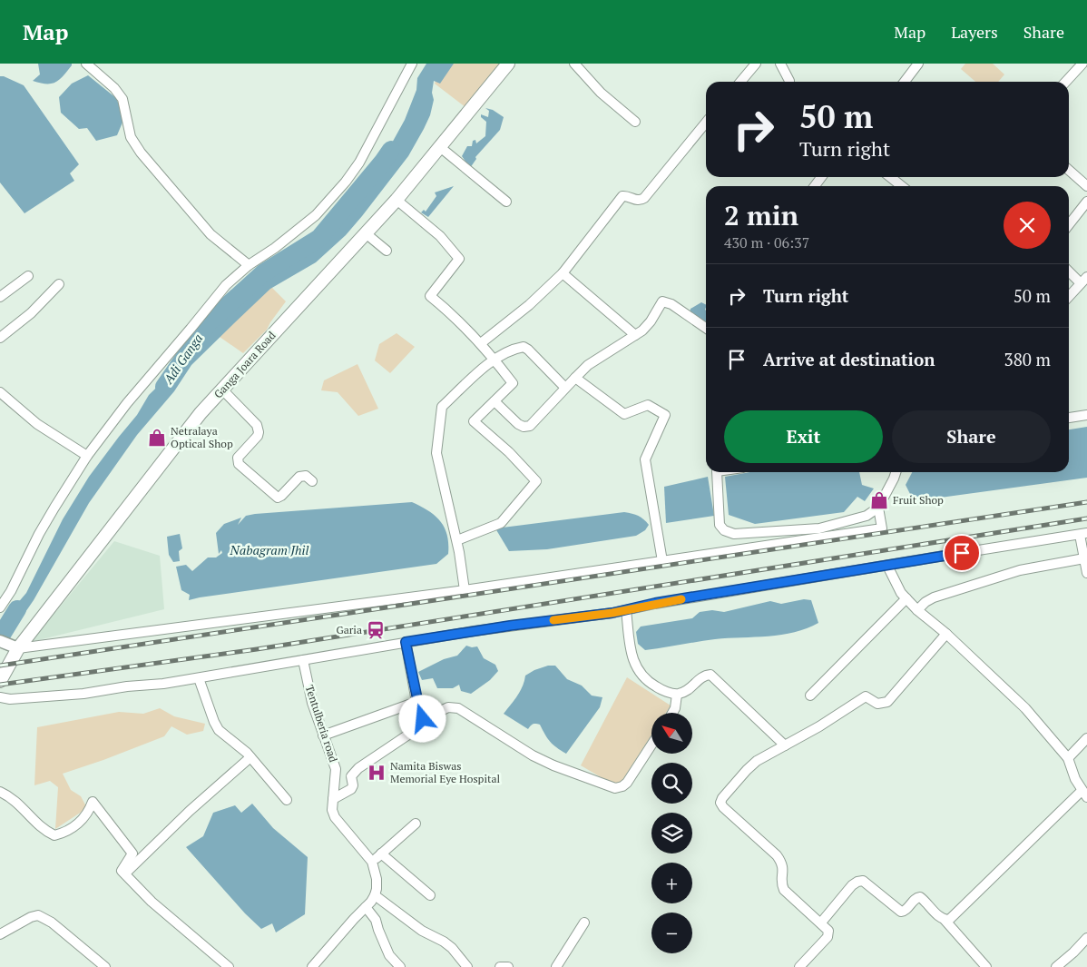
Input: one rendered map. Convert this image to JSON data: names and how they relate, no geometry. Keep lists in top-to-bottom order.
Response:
{
  "streets": {
    "main road": ["Ganga Joara Road"],
    "street": ["Tentulberia road"]
  },
  "water": ["Adi Ganga", "Nabagram Jhil"],
  "places": {
    "shop": ["Netralaya Optical Shop", "Fruit Shop"],
    "station": ["Garia"],
    "hospital": ["Namita Biswas Memorial Eye Hospital"]
  },
  "north": "top left",
  "page": {
    "header": "Map",
    "nav": ["Map", "Layers", "Share"],
    "turn": ["50 m", "Turn right"],
    "heading": ["2 min", "430 m · 06:37"],
    "list": [
      {
        "name": "Turn right",
        "value": "50 m"
      },
      {
        "name": "Arrive at destination",
        "value": "380 m"
      }
    ],
    "buttons": ["Exit", "Share"],
    "map_buttons": ["+", "−"]
  }
}
